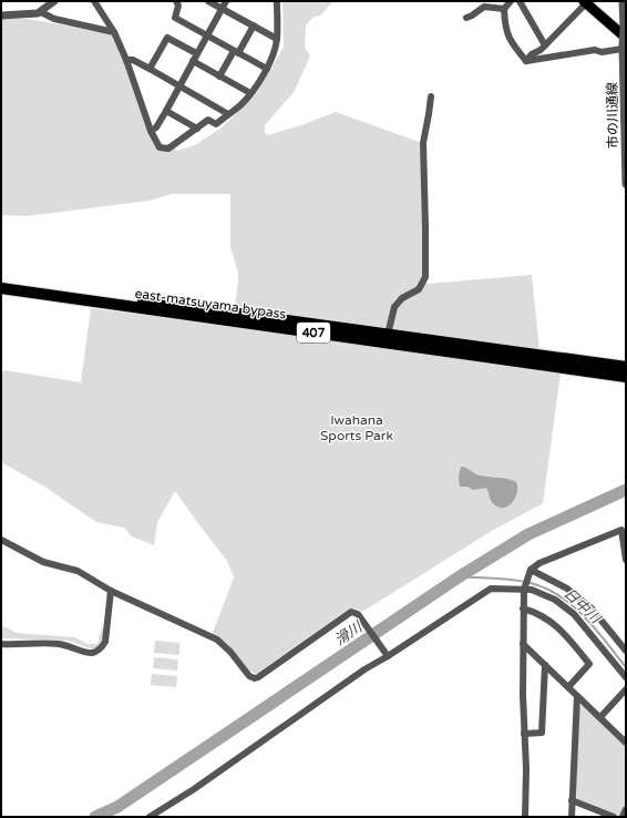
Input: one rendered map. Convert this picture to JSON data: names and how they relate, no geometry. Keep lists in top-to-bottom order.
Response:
{
  "streets": {
    "highway": ["east-matsuyama bypass", "407"],
    "street": ["市の川通線"]
  },
  "water": ["日中川", "滑川"],
  "parks": ["Iwahana Sports Park"]
}
